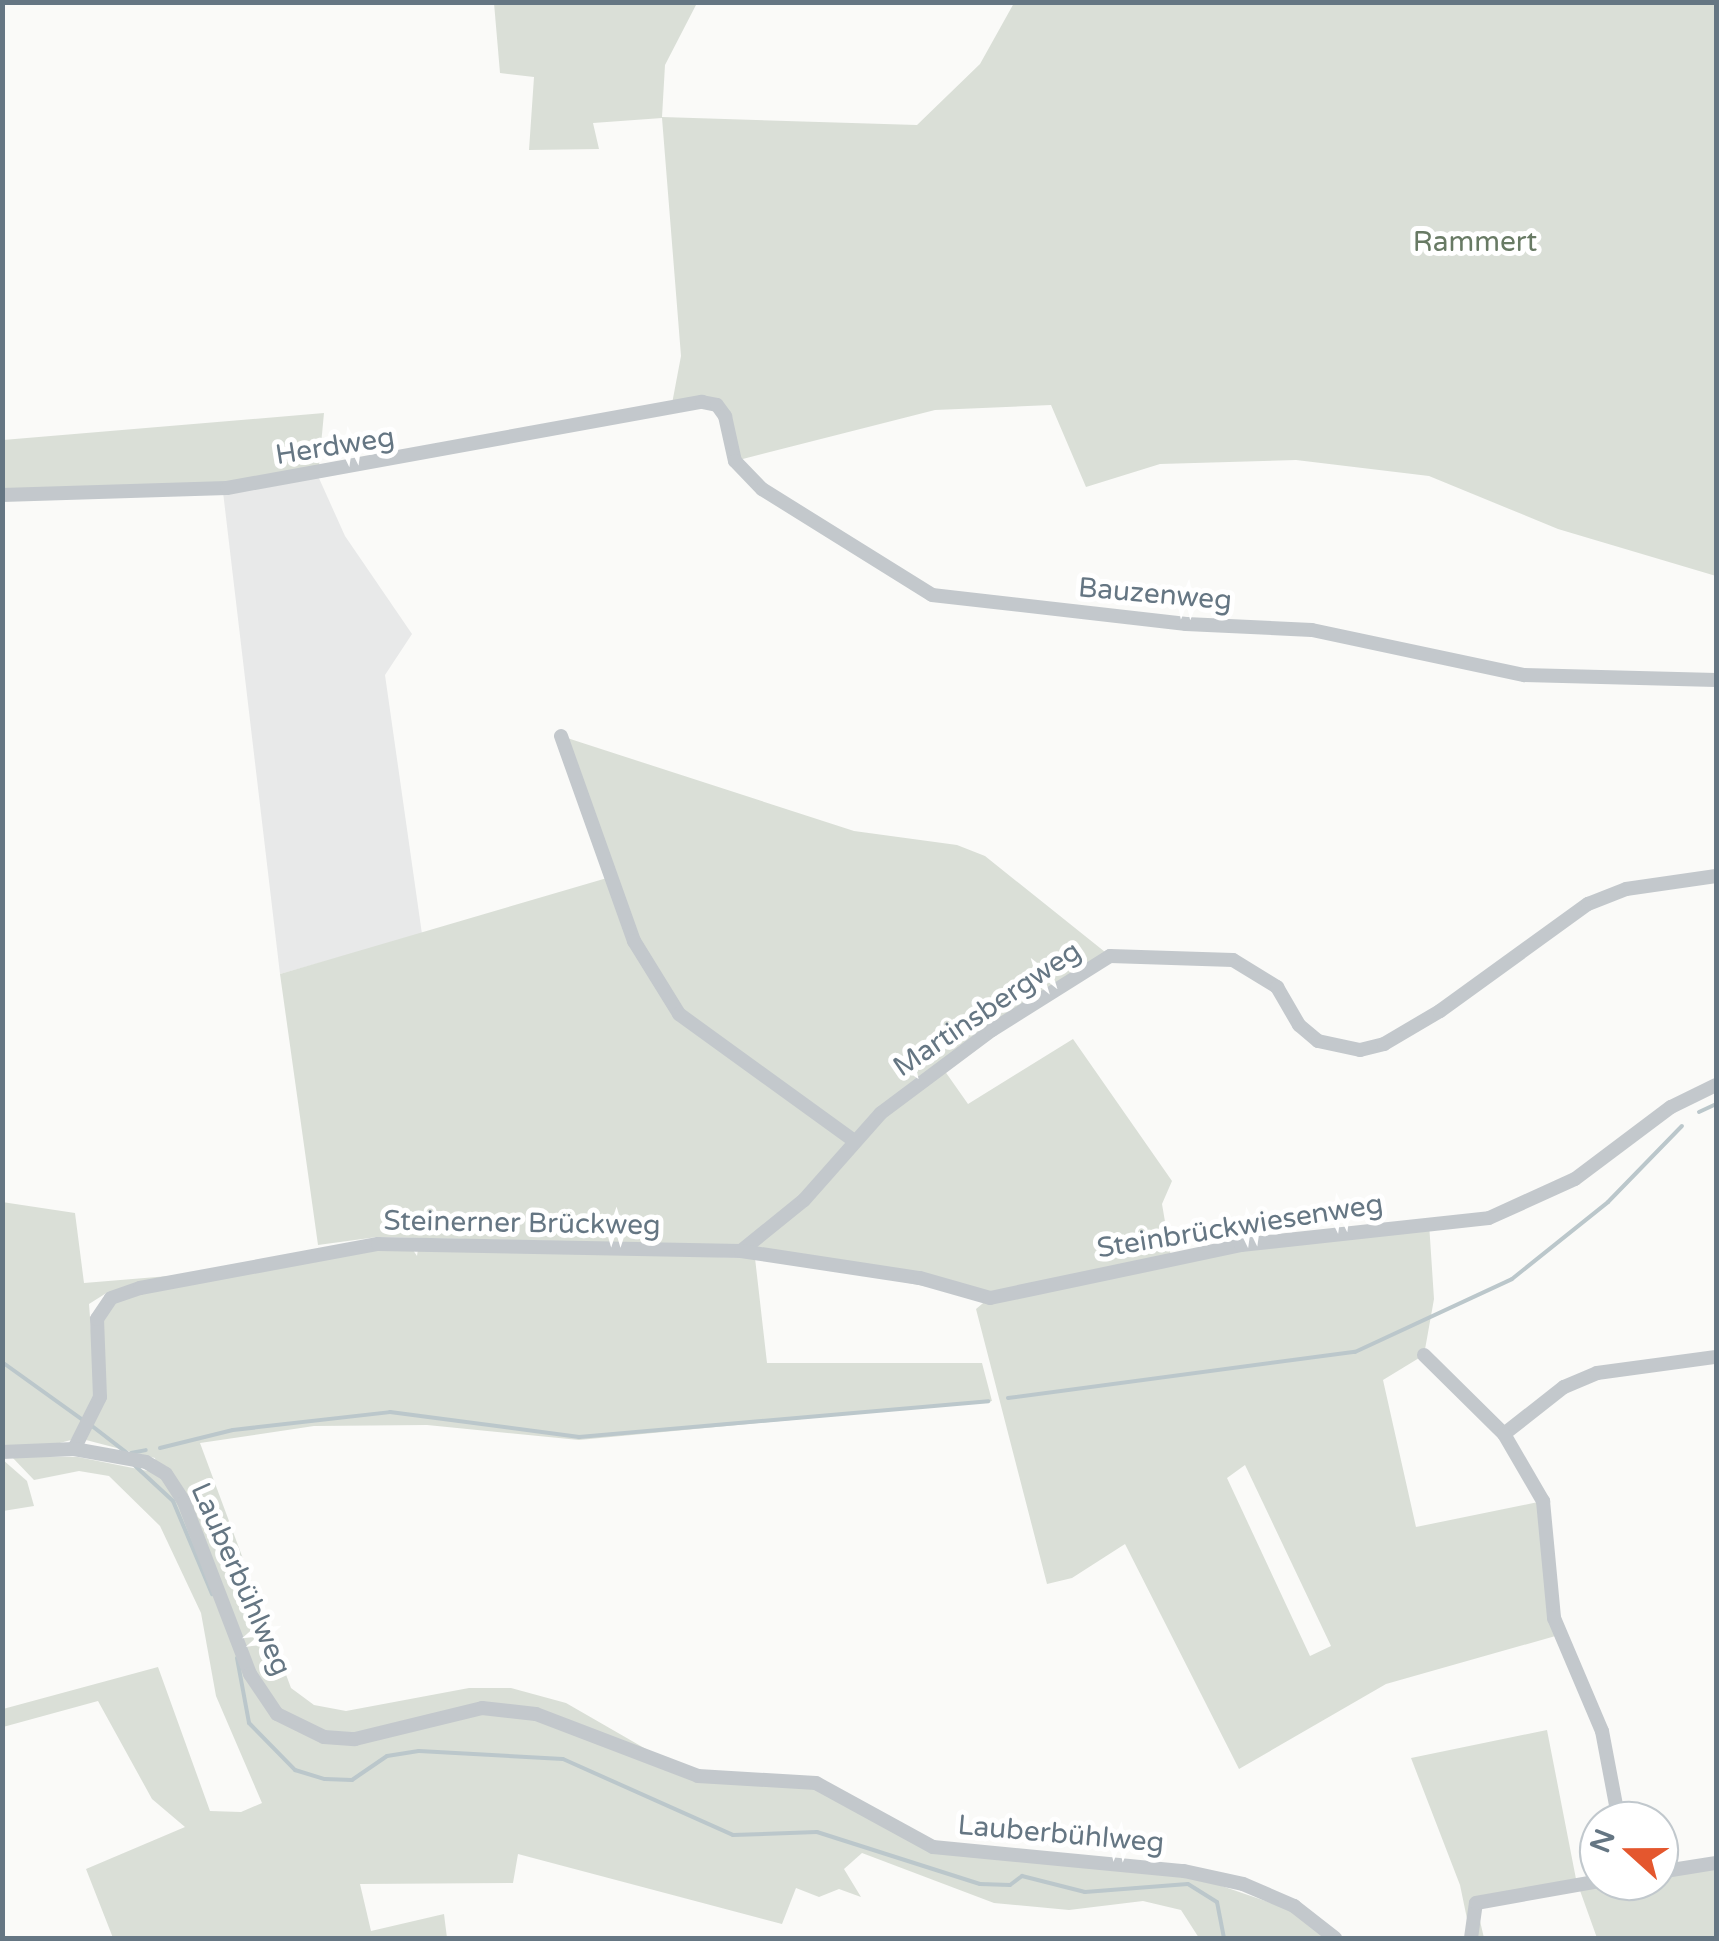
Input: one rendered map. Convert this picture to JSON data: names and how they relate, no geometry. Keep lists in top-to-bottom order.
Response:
{
  "streets": {
    "street": [
      "Herdweg",
      "Bauzenweg",
      "Martinsbergweg",
      "Steinerner Brückweg",
      "Steinbrückwiesenweg",
      "Lauberbühlweg"
    ]
  },
  "crossings": [
    ["Herdweg", "Bauzenweg"],
    ["Martinsbergweg", "Steinerner Brückweg"],
    ["Martinsbergweg", "Steinbrückwiesenweg"],
    ["Steinerner Brückweg", "Steinbrückwiesenweg"],
    ["Steinerner Brückweg", "Lauberbühlweg"]
  ],
  "parks": ["Rammert"],
  "north": "left"
}
